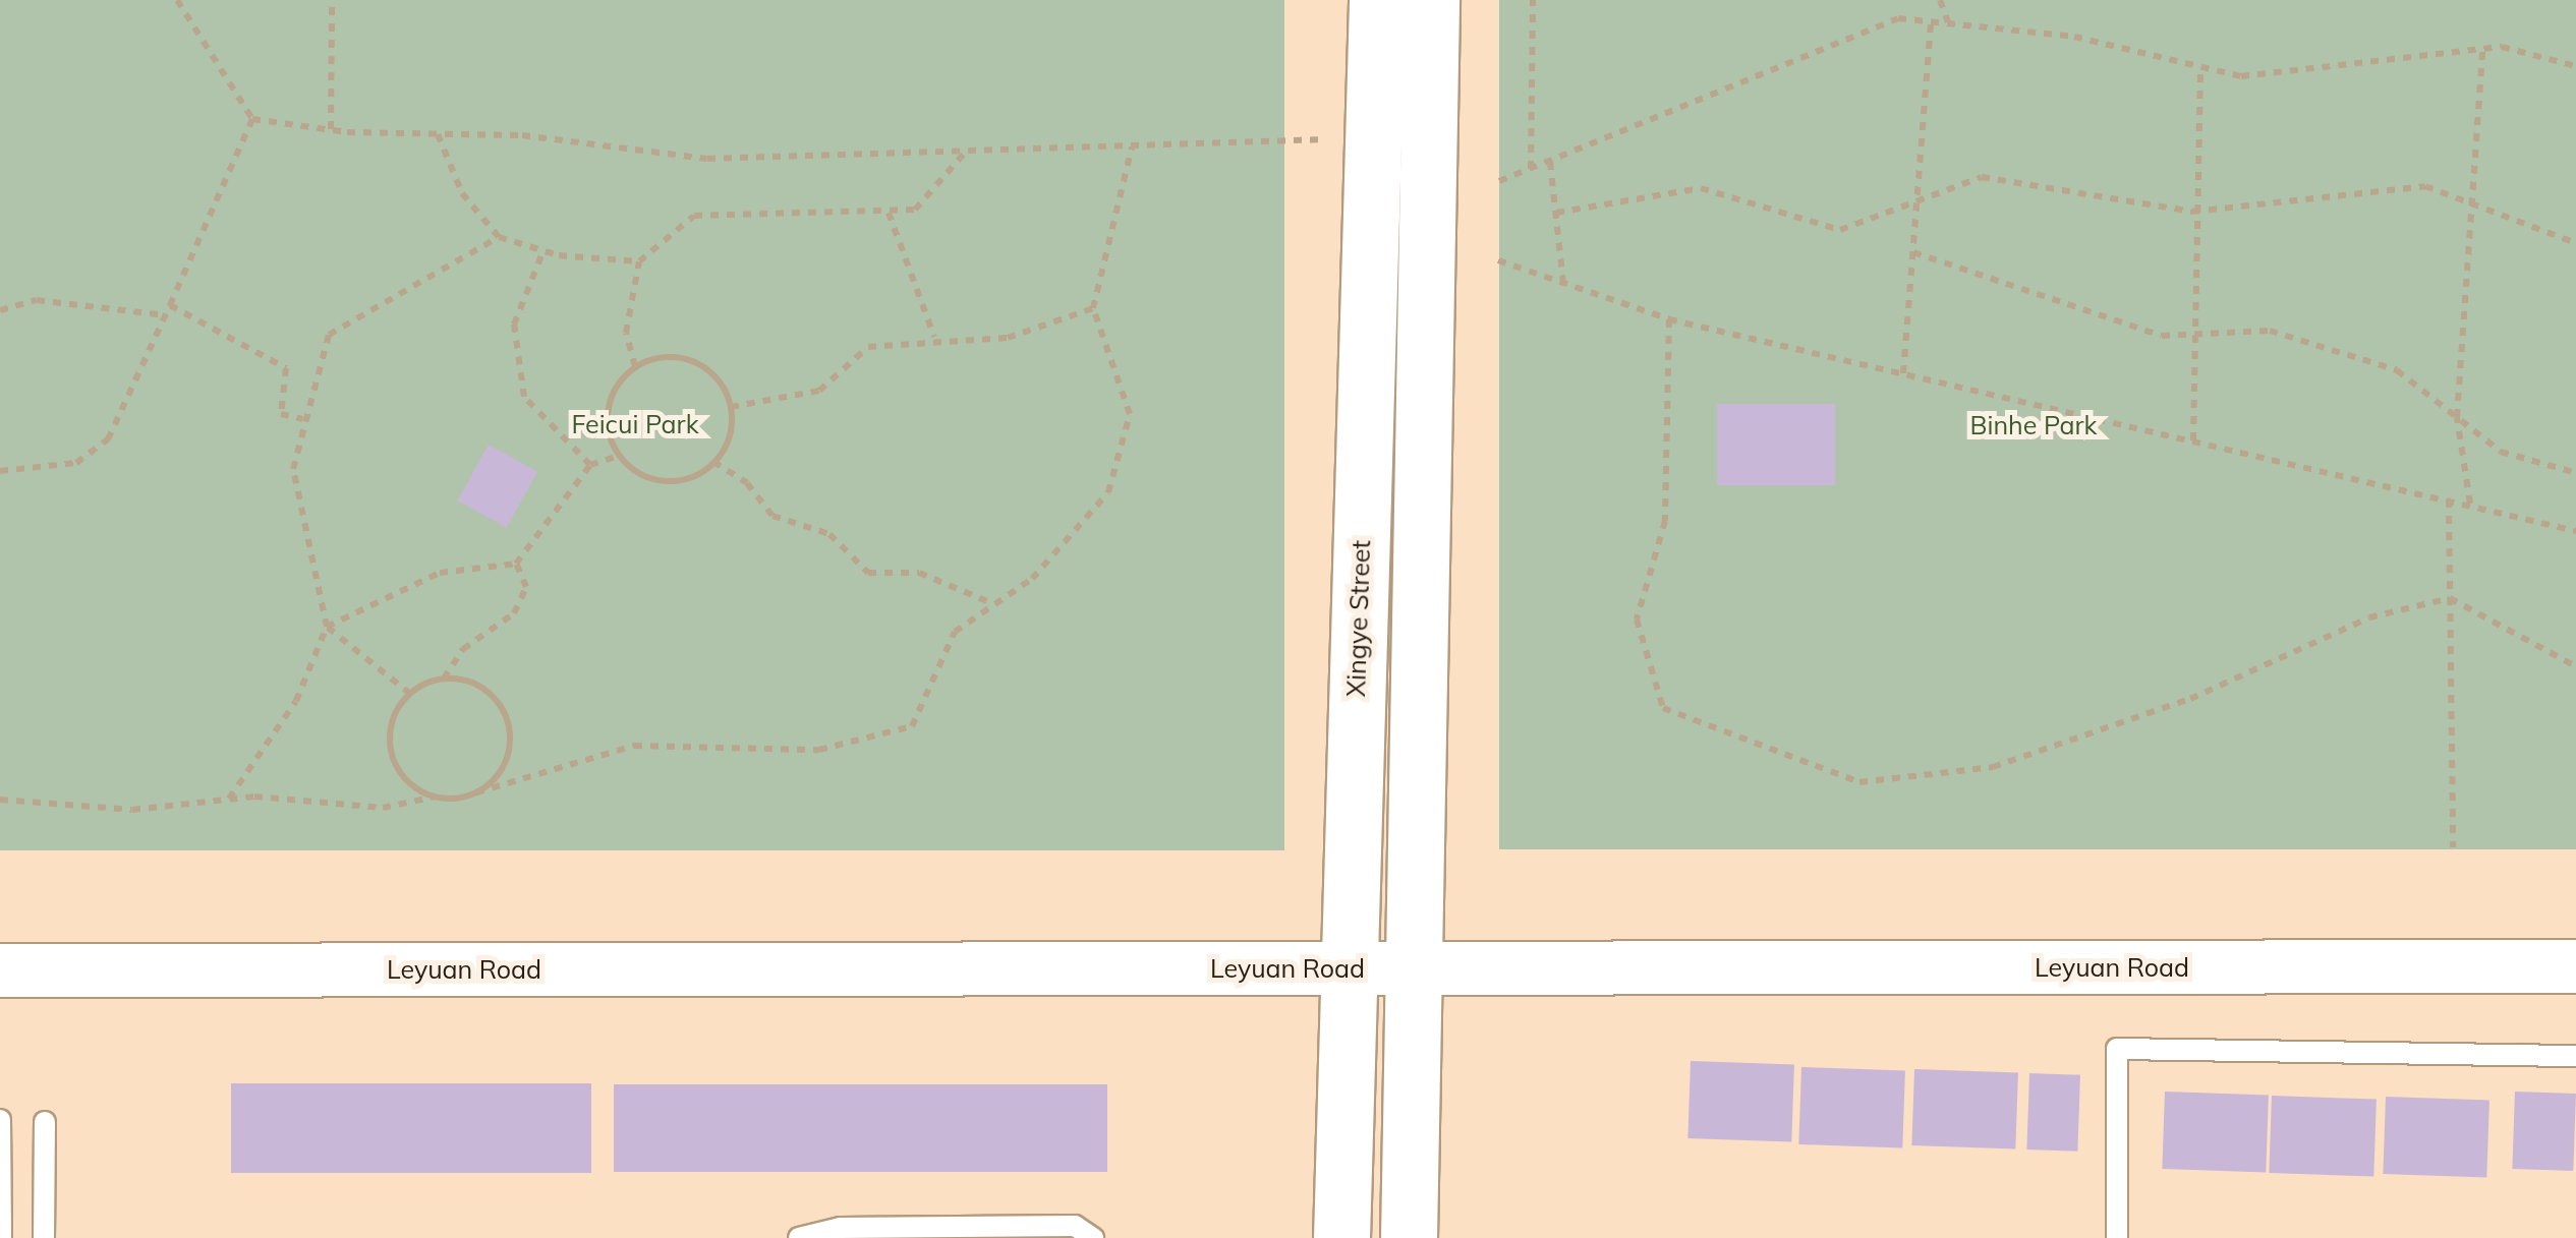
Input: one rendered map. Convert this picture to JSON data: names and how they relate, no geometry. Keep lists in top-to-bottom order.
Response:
{
  "streets": {
    "main road": ["Xingye Street"],
    "street": ["Leyuan Road"]
  },
  "crossings": [
    ["Xingye Street", "Leyuan Road"]
  ],
  "parks": ["Feicui Park", "Binhe Park"]
}
